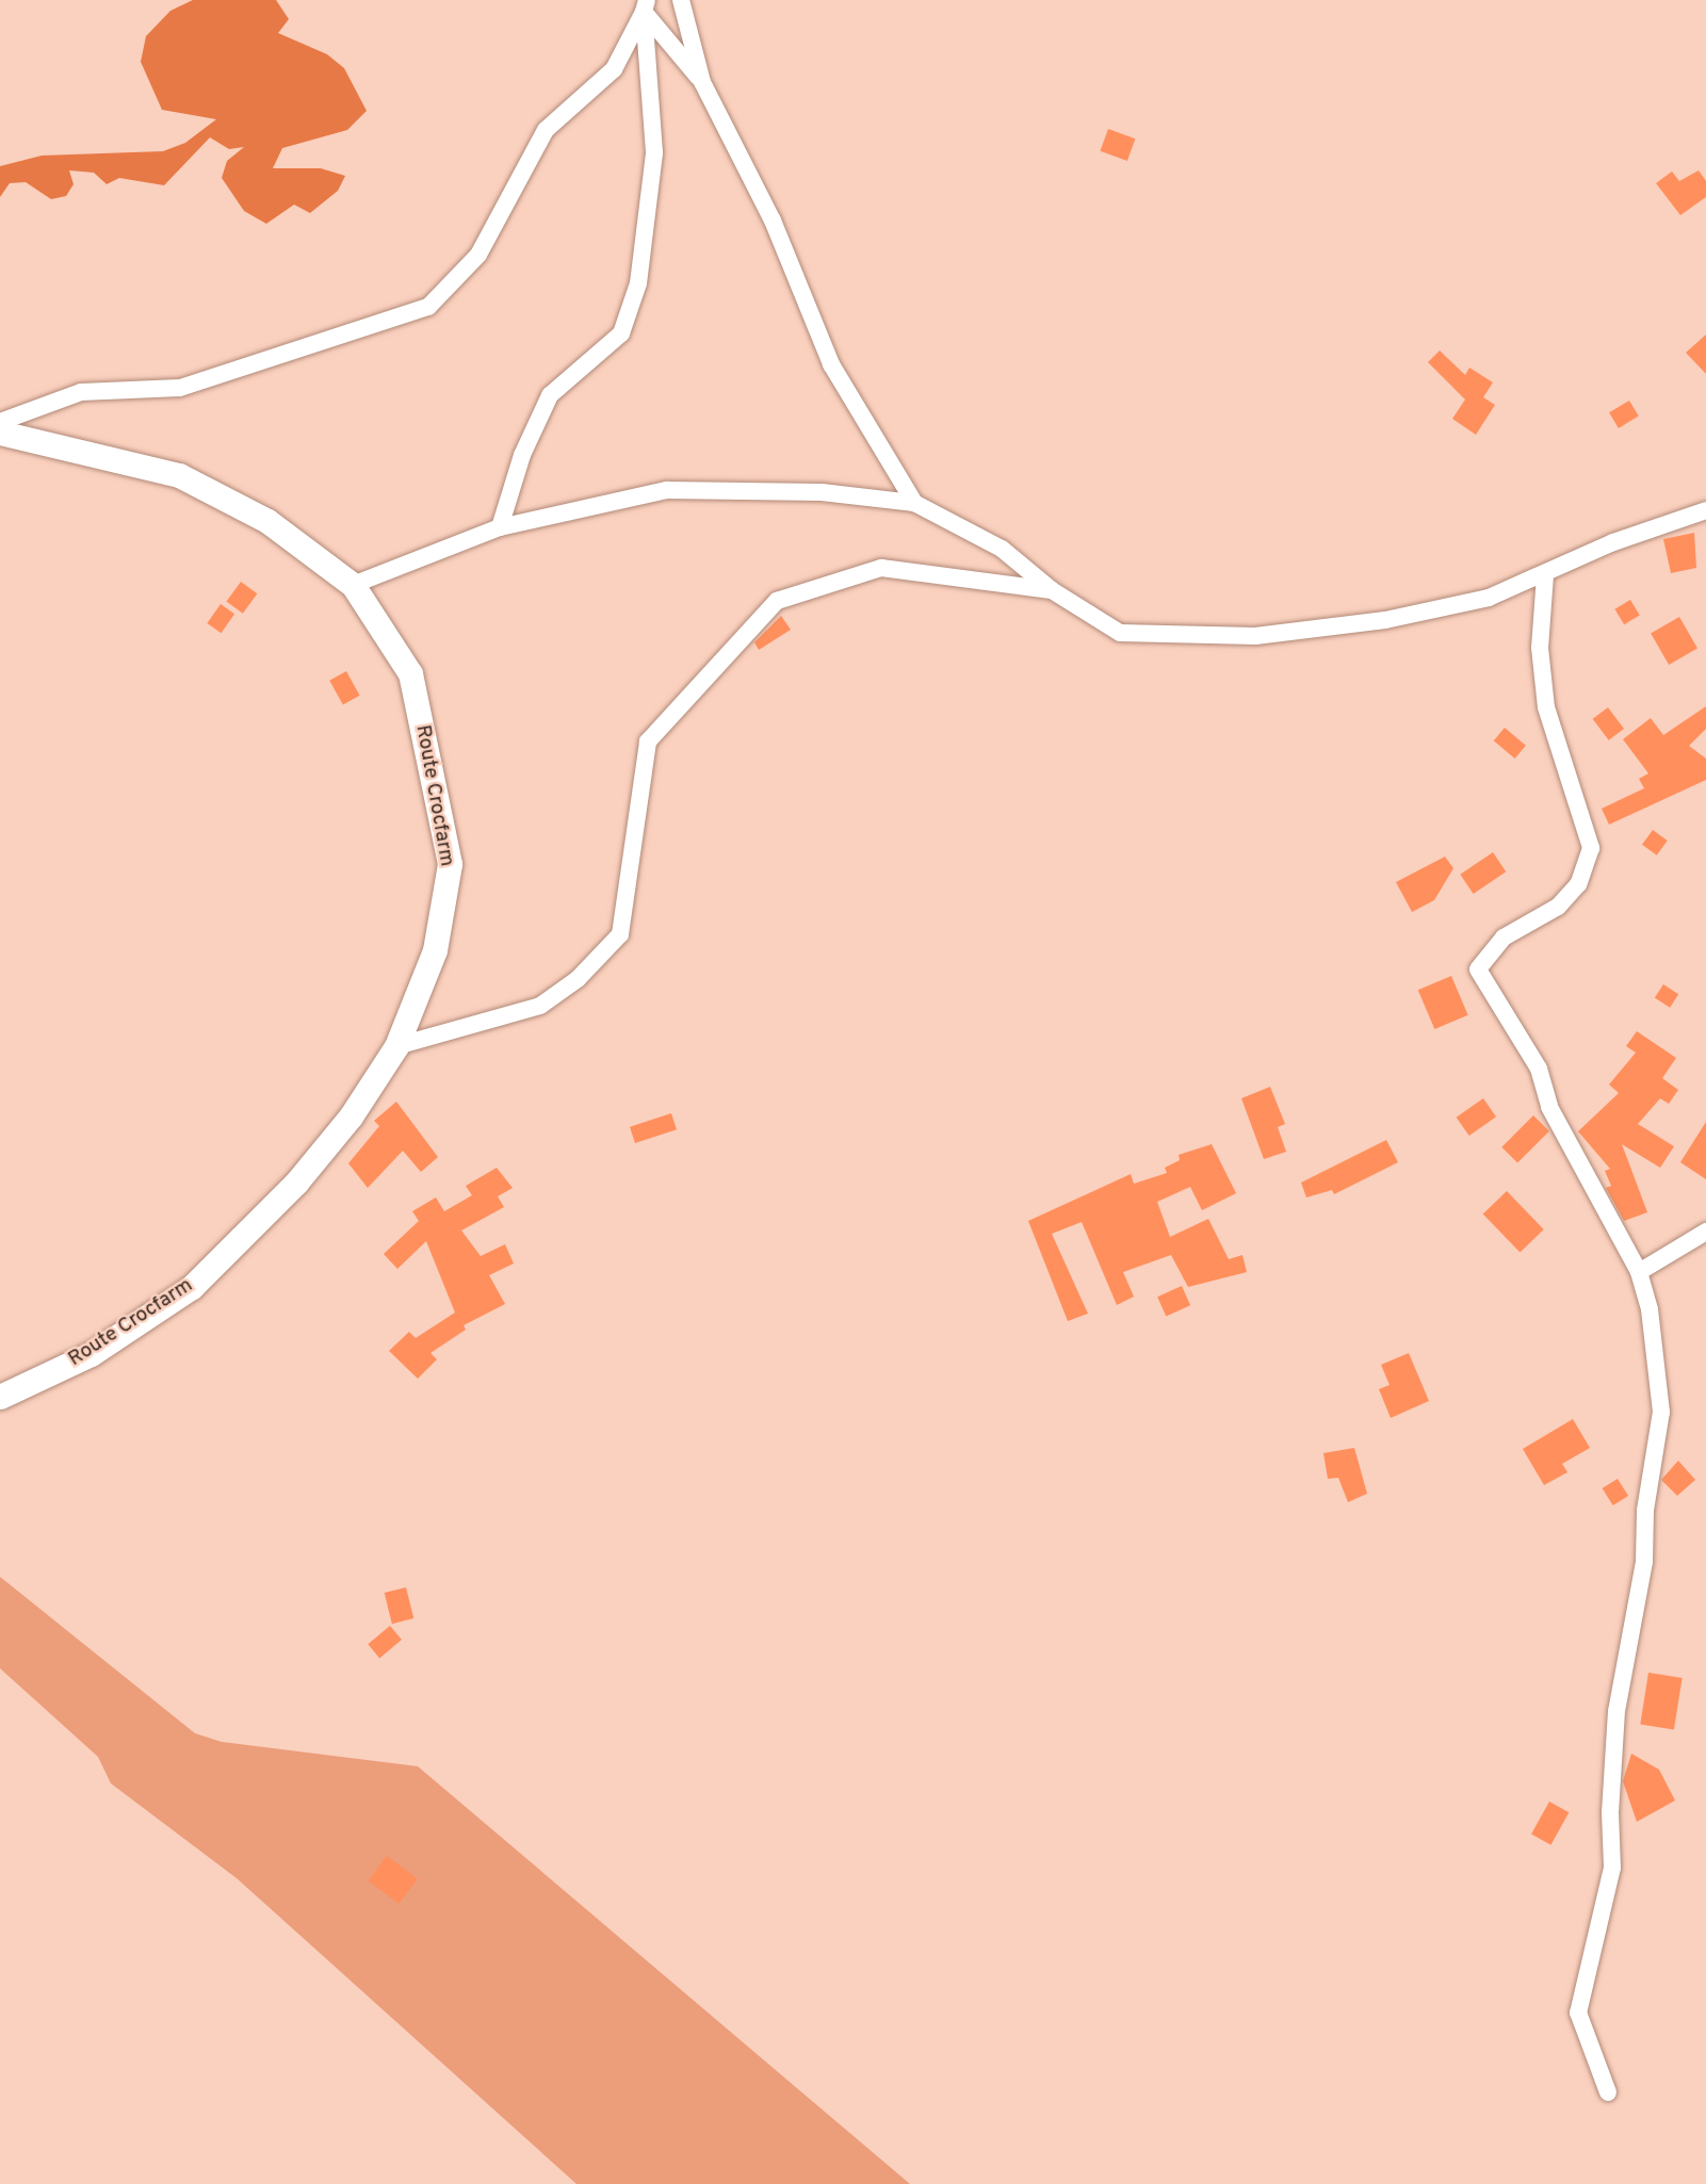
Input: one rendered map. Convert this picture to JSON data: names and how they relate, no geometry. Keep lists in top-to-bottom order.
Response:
{
  "streets": {
    "street": ["Route Crocfarm"]
  }
}
